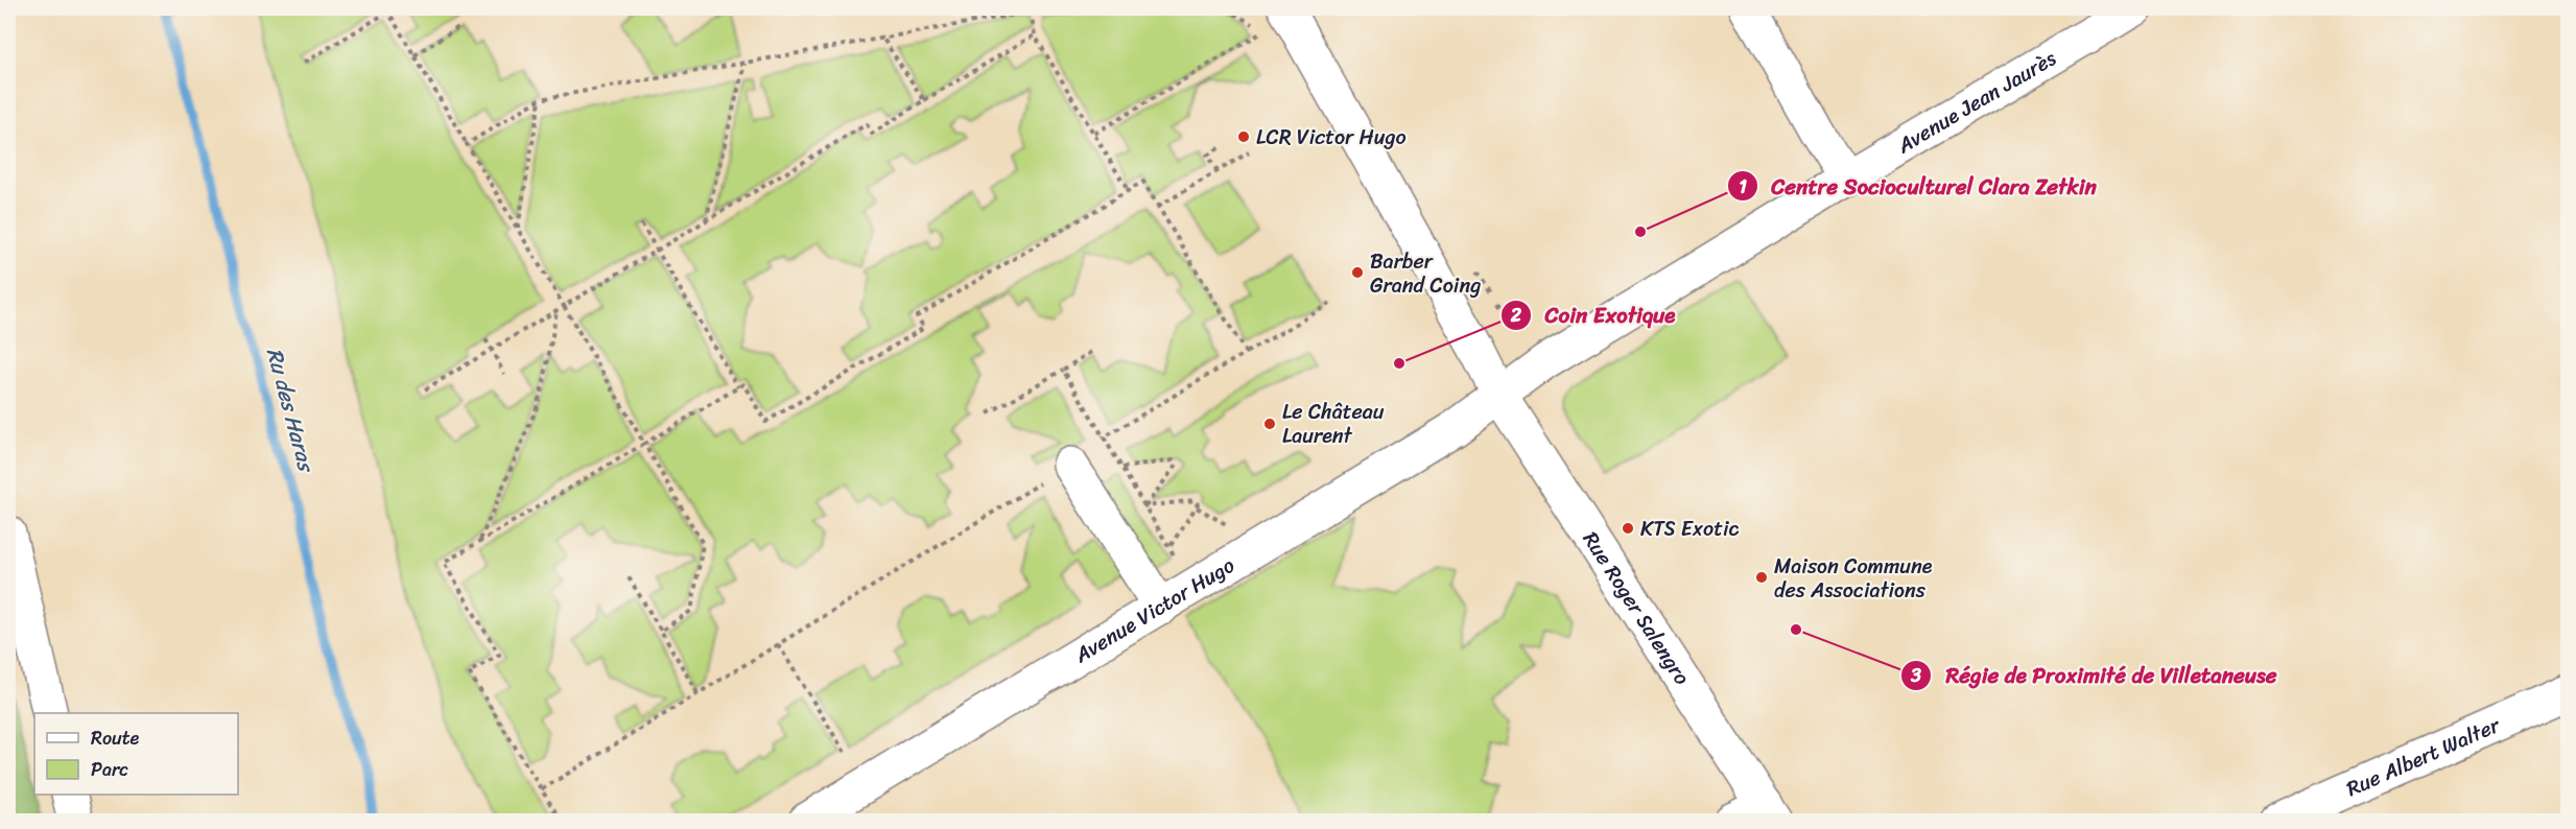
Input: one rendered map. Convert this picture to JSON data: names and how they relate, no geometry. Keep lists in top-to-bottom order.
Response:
{
  "streets": {
    "street": [
      "Avenue Jean Jaurès",
      "Rue Roger Salengro",
      "Avenue Victor Hugo",
      "Rue Albert Walter"
    ]
  },
  "crossings": [
    ["Avenue Jean Jaurès", "Rue Roger Salengro"],
    ["Avenue Jean Jaurès", "Avenue Victor Hugo"],
    ["Rue Roger Salengro", "Avenue Victor Hugo"]
  ],
  "water": ["Ru des Haras"],
  "places": [
    "LCR Victor Hugo",
    "Centre Socioculturel Clara Zetkin",
    "Barber Grand Coing",
    "Coin Exotique",
    "Le Château Laurent",
    "KTS Exotic",
    "Maison Commune des Associations",
    "Régie de Proximité de Villetaneuse"
  ],
  "legend": ["Route", "Parc"]
}
